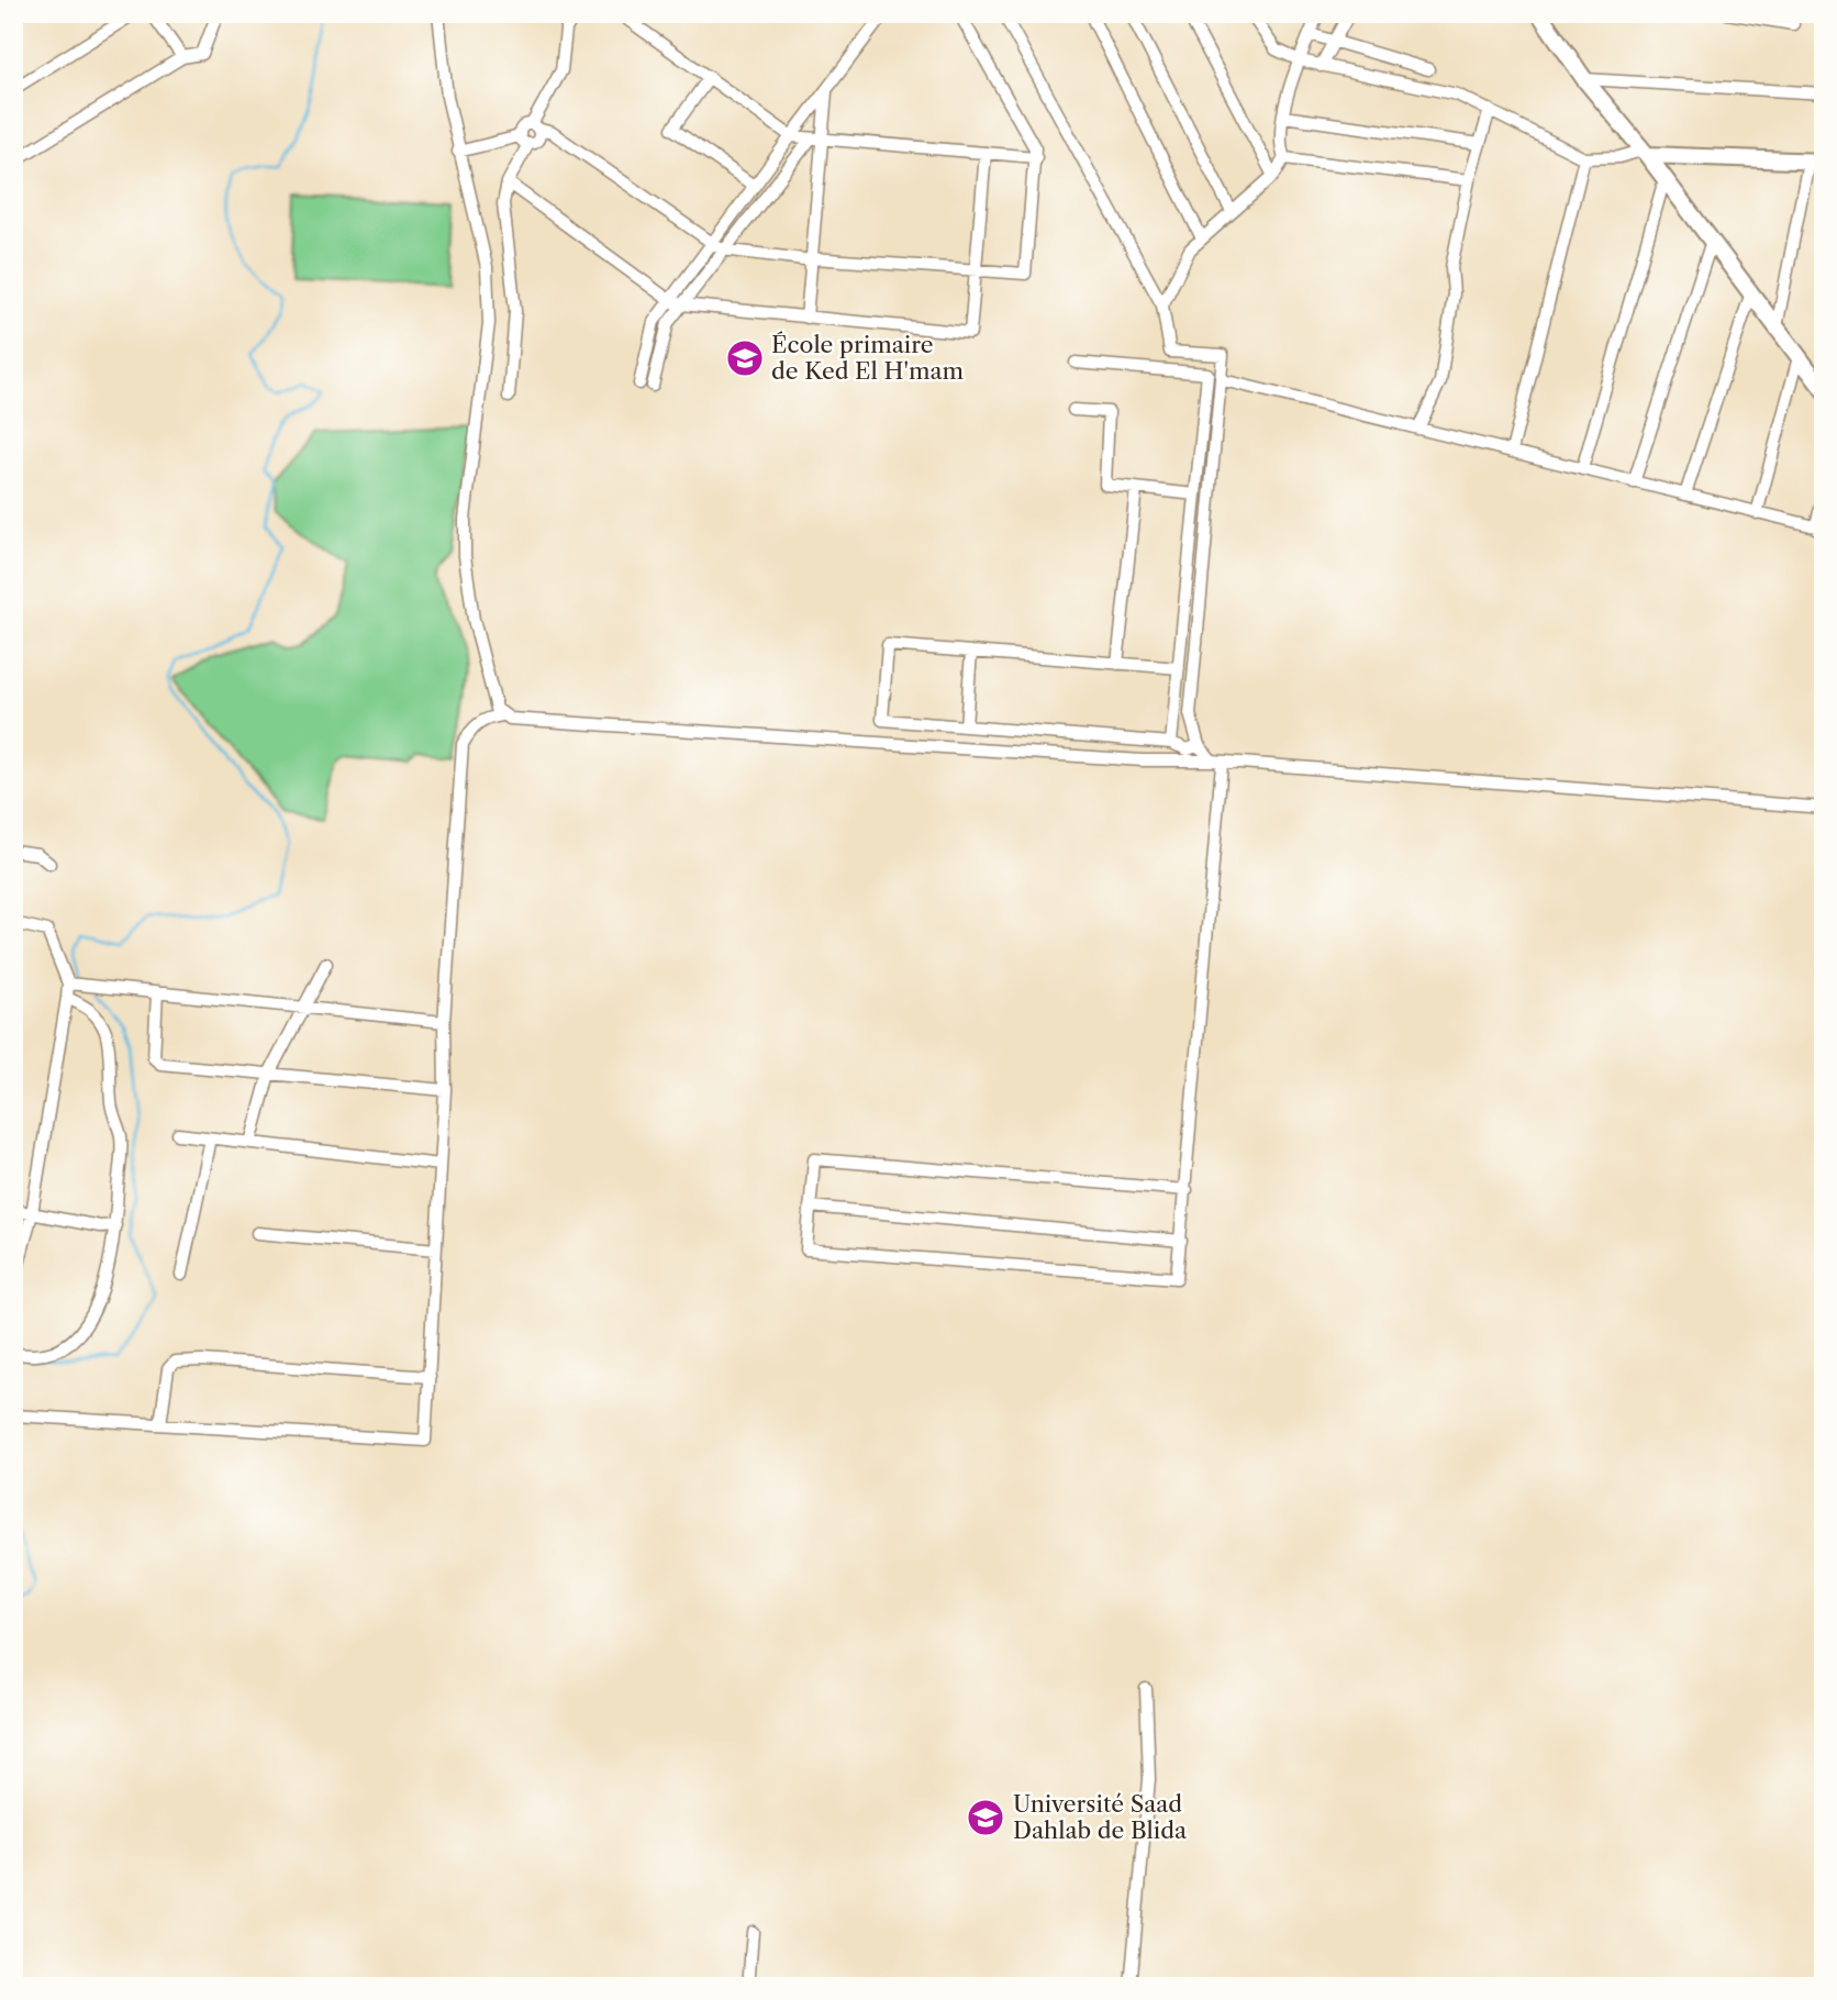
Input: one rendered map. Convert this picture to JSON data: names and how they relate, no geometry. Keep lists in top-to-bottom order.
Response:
{
  "places": {
    "school or university": ["École primaire de Ked El H'mam", "Université Saad Dahlab de Blida"]
  }
}
